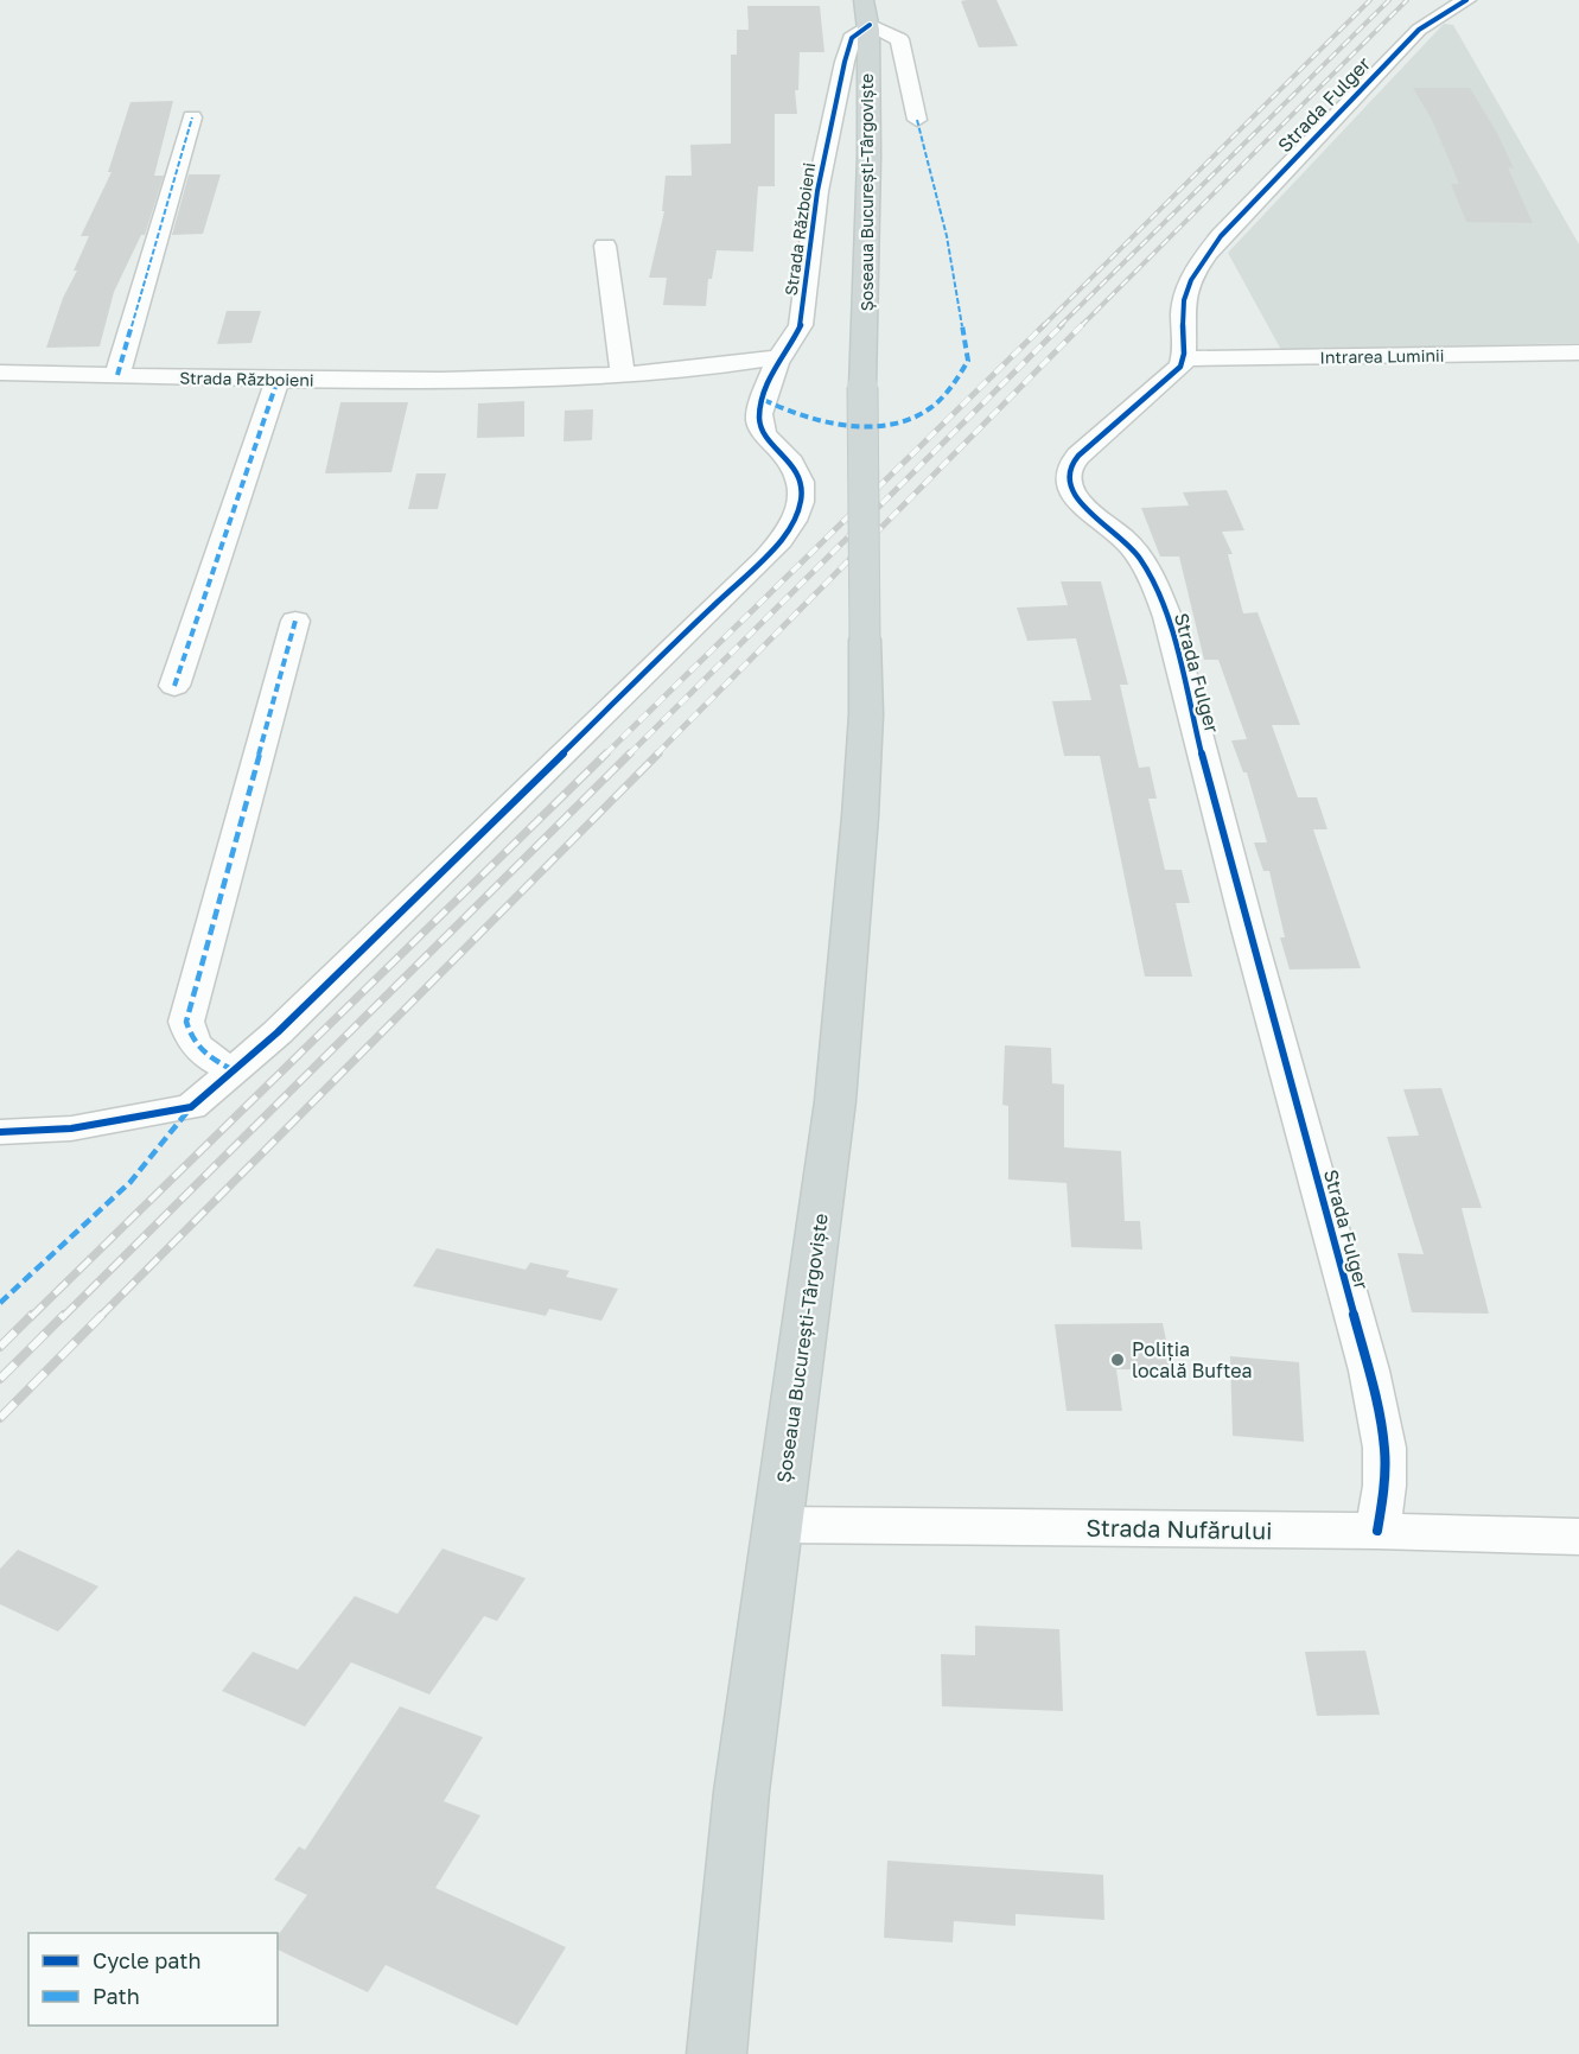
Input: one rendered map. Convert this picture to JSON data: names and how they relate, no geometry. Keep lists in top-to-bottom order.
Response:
{
  "streets": {
    "main road": ["Șoseaua București-Târgoviște"],
    "street": [
      "Strada Fulger",
      "Strada Războieni",
      "Intrarea Luminii",
      "Strada Nufărului"
    ]
  },
  "crossings": [
    ["Strada Fulger", "Intrarea Luminii"],
    ["Strada Fulger", "Strada Nufărului"],
    ["Șoseaua București-Târgoviște", "Strada Războieni"],
    ["Șoseaua București-Târgoviște", "Strada Nufărului"]
  ],
  "places": ["Poliția locală Buftea"],
  "legend": ["Cycle path", "Path"]
}
